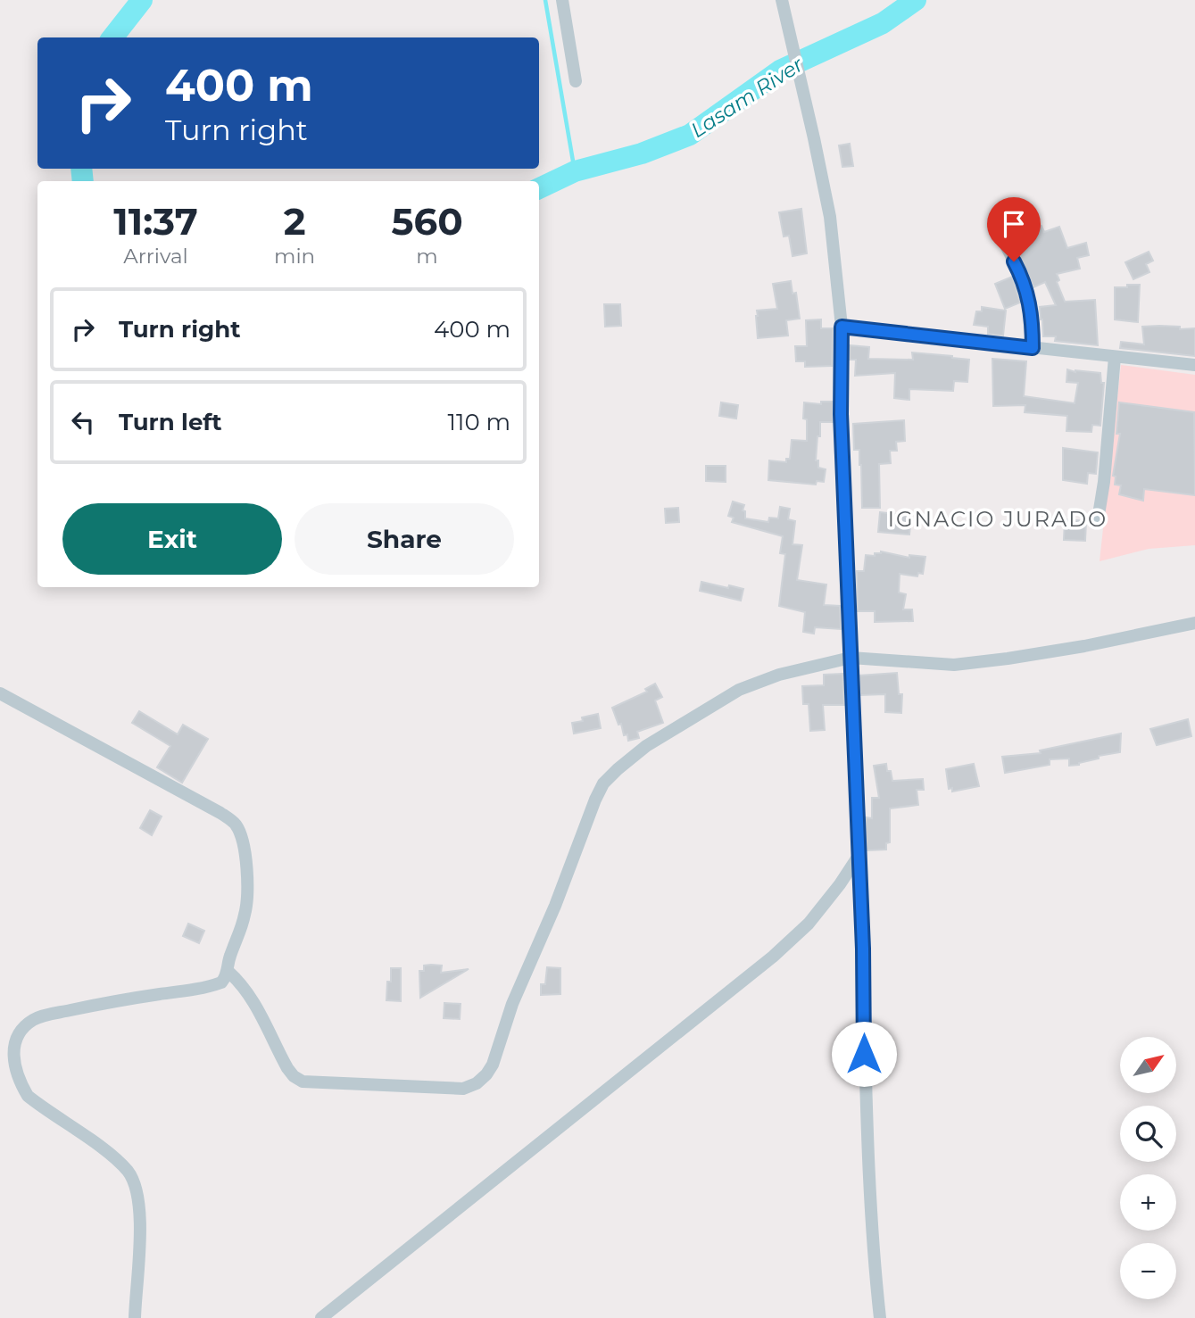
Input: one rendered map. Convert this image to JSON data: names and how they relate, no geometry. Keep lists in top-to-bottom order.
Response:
{
  "districts": ["IGNACIO JURADO"],
  "water": ["Lasam River"],
  "north": "top right",
  "page": {
    "turn": ["400 m", "Turn right"],
    "eta": [
      "11:37",
      "Arrival",
      "2",
      "min",
      "560",
      "m"
    ],
    "list": [
      {
        "name": "Turn right",
        "value": "400 m"
      },
      {
        "name": "Turn left",
        "value": "110 m"
      }
    ],
    "buttons": ["Exit", "Share"],
    "map_buttons": ["+", "−"]
  }
}
